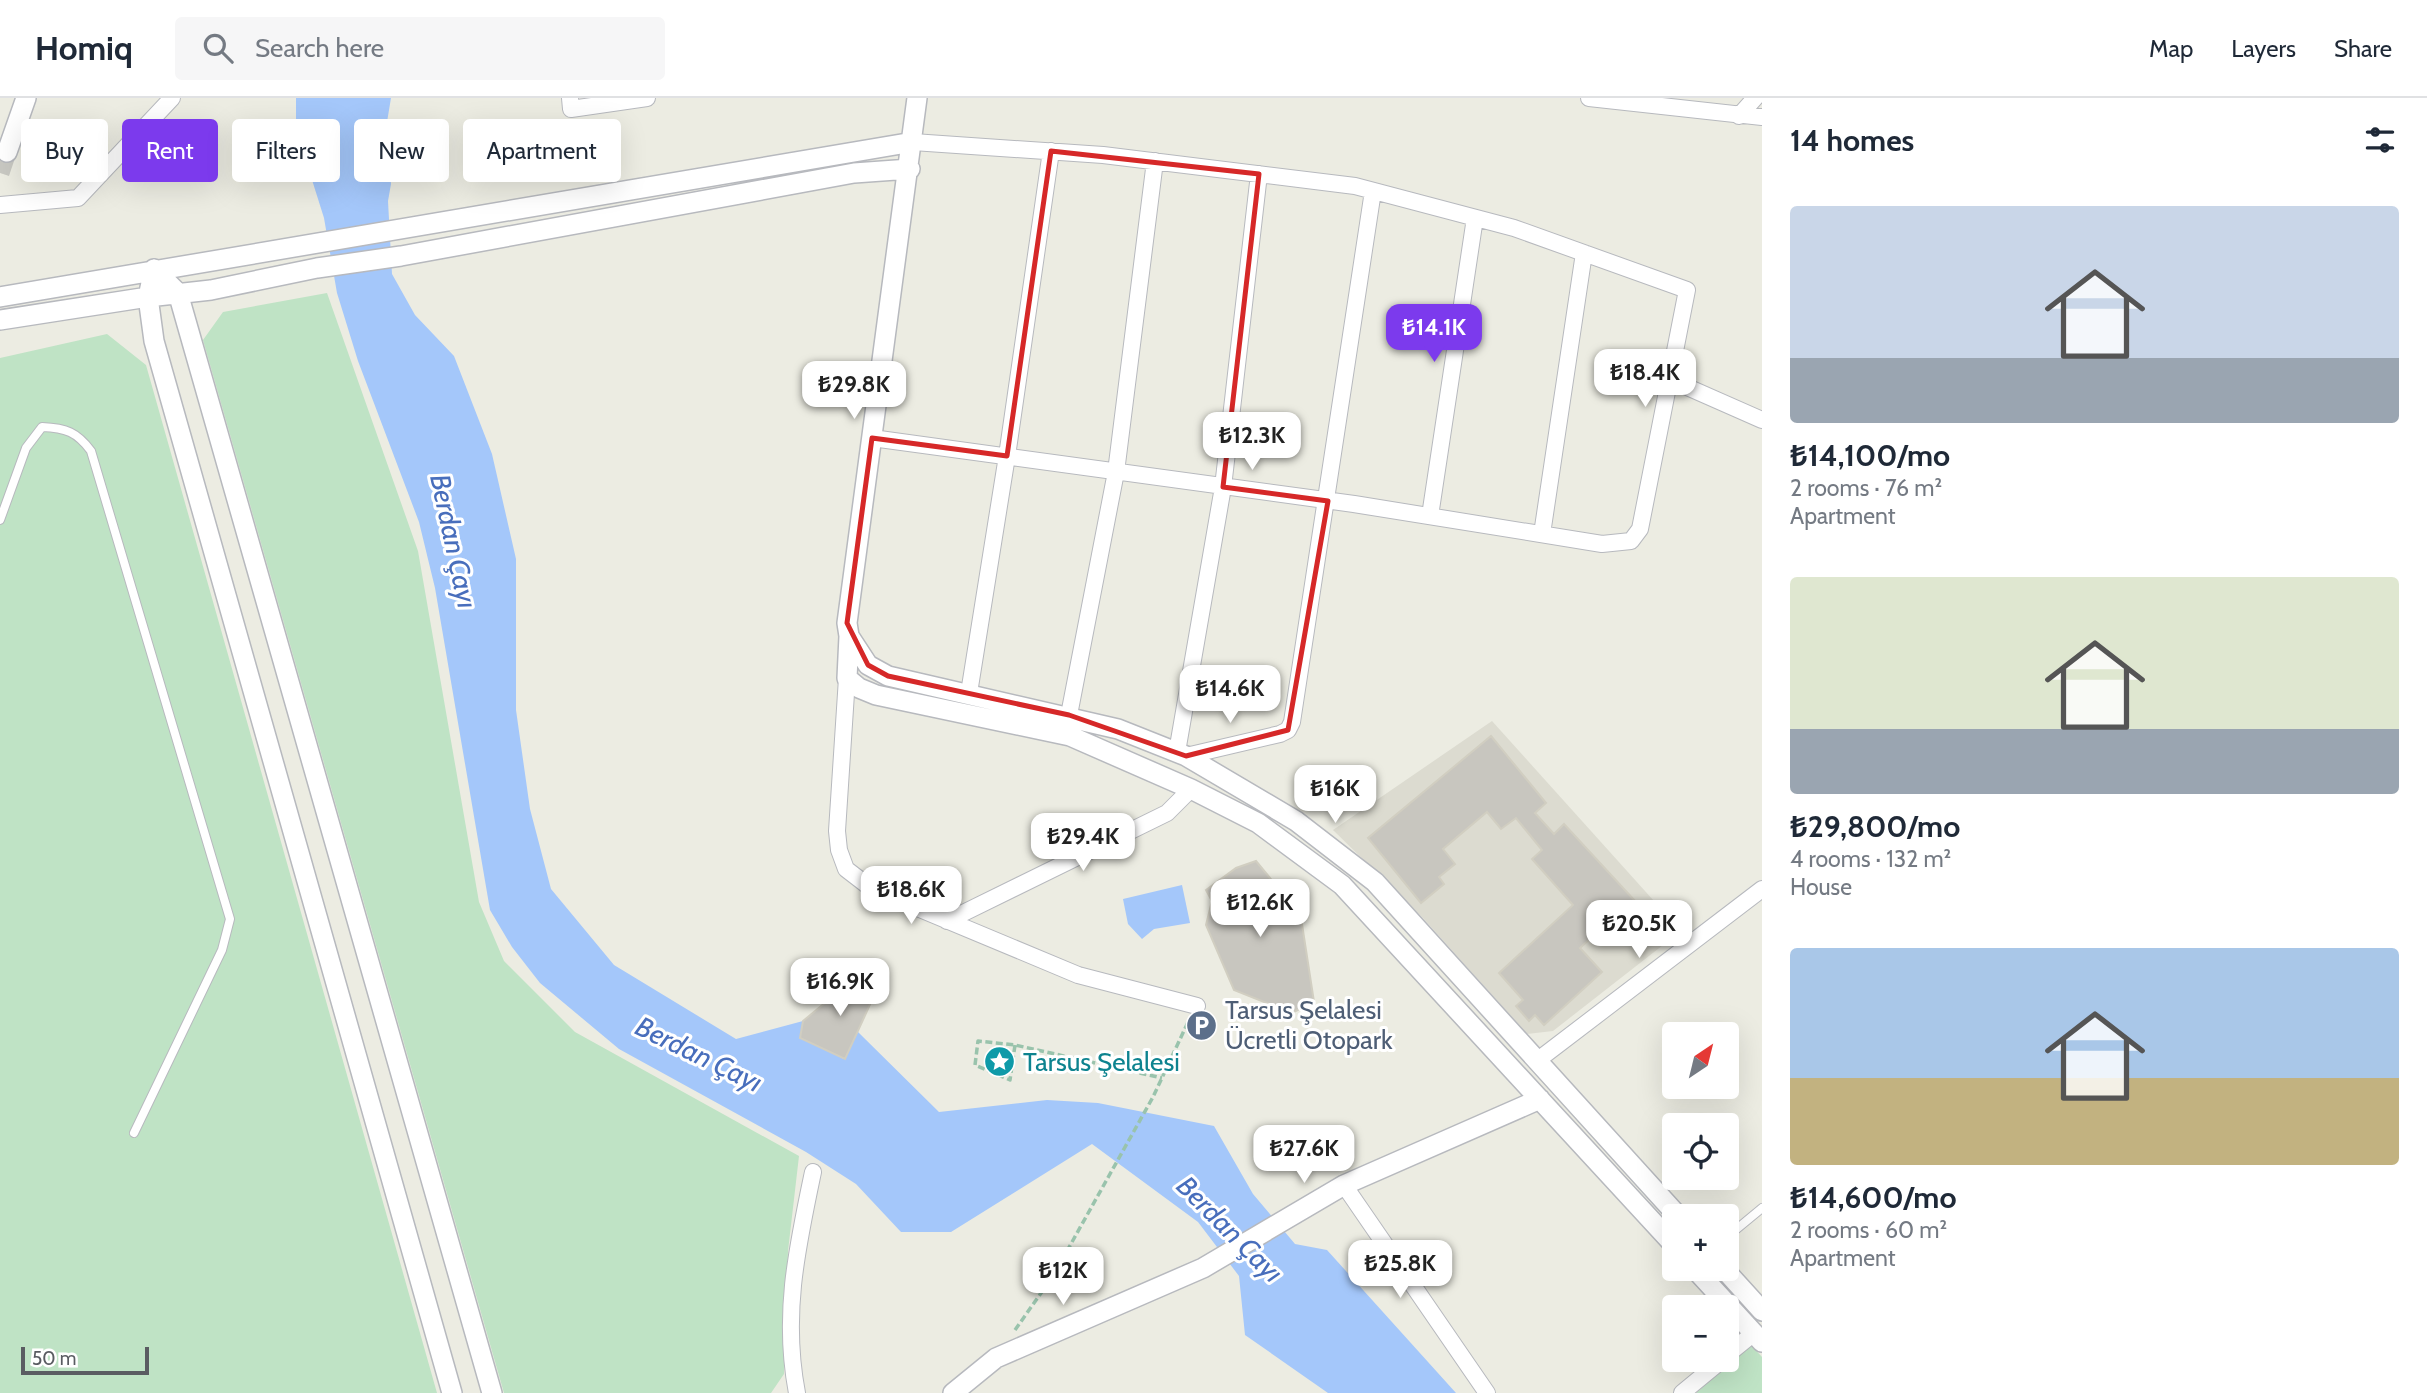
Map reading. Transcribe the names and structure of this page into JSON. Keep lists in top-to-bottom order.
{
  "water": ["Berdan Çayı"],
  "places": {
    "parking": ["Tarsus Şelalesi Ücretli Otopark"],
    "place": ["Tarsus Şelalesi"]
  },
  "scale_bar": "50 m",
  "north": "top right",
  "page": {
    "header": "Homiq",
    "search": "Search here",
    "nav": ["Map", "Layers", "Share"],
    "heading": "14 homes",
    "chip": [
      "Buy",
      "Rent",
      "Filters",
      "New",
      "Apartment"
    ],
    "list": [
      {
        "name": "₺14,100/mo",
        "note": "2 rooms · 76 m² · Apartment"
      },
      {
        "name": "₺29,800/mo",
        "note": "4 rooms · 132 m² · House"
      },
      {
        "name": "₺14,600/mo",
        "note": "2 rooms · 60 m² · Apartment"
      }
    ],
    "price": [
      "₺14.1K",
      "₺18.4K",
      "₺29.8K",
      "₺12.3K",
      "₺14.6K",
      "₺16K",
      "₺29.4K",
      "₺18.6K",
      "₺12.6K",
      "₺20.5K",
      "₺16.9K",
      "₺27.6K",
      "₺25.8K",
      "₺12K"
    ],
    "map_buttons": ["+", "−"],
    "scale": "50 m"
  }
}
